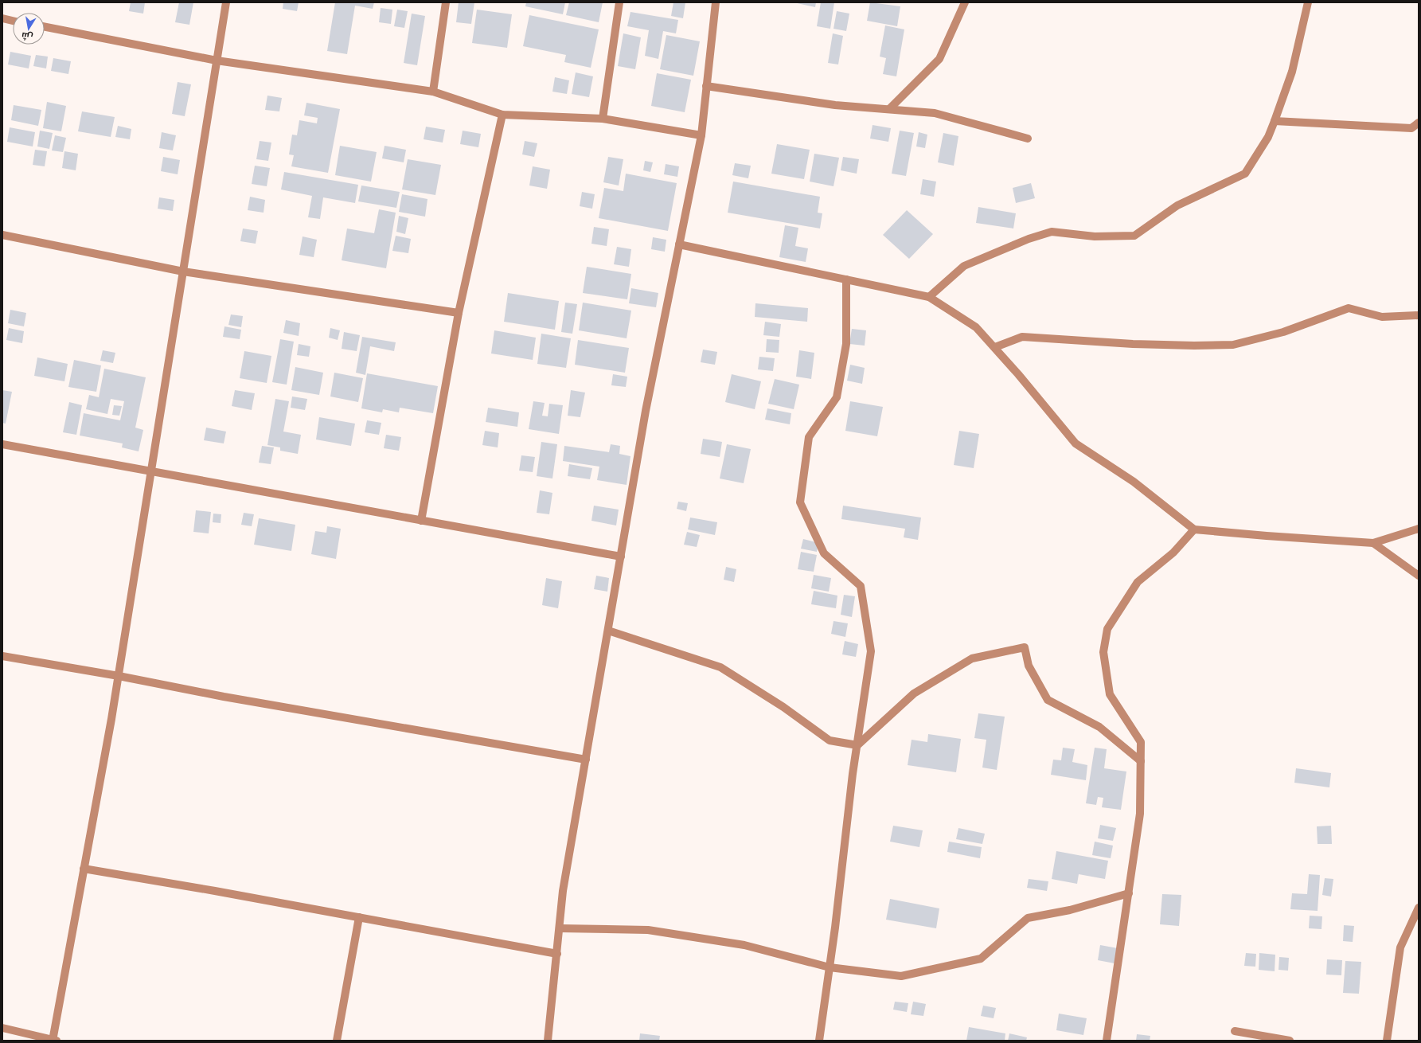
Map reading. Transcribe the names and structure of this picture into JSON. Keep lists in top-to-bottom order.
{
  "north": "bottom"
}
